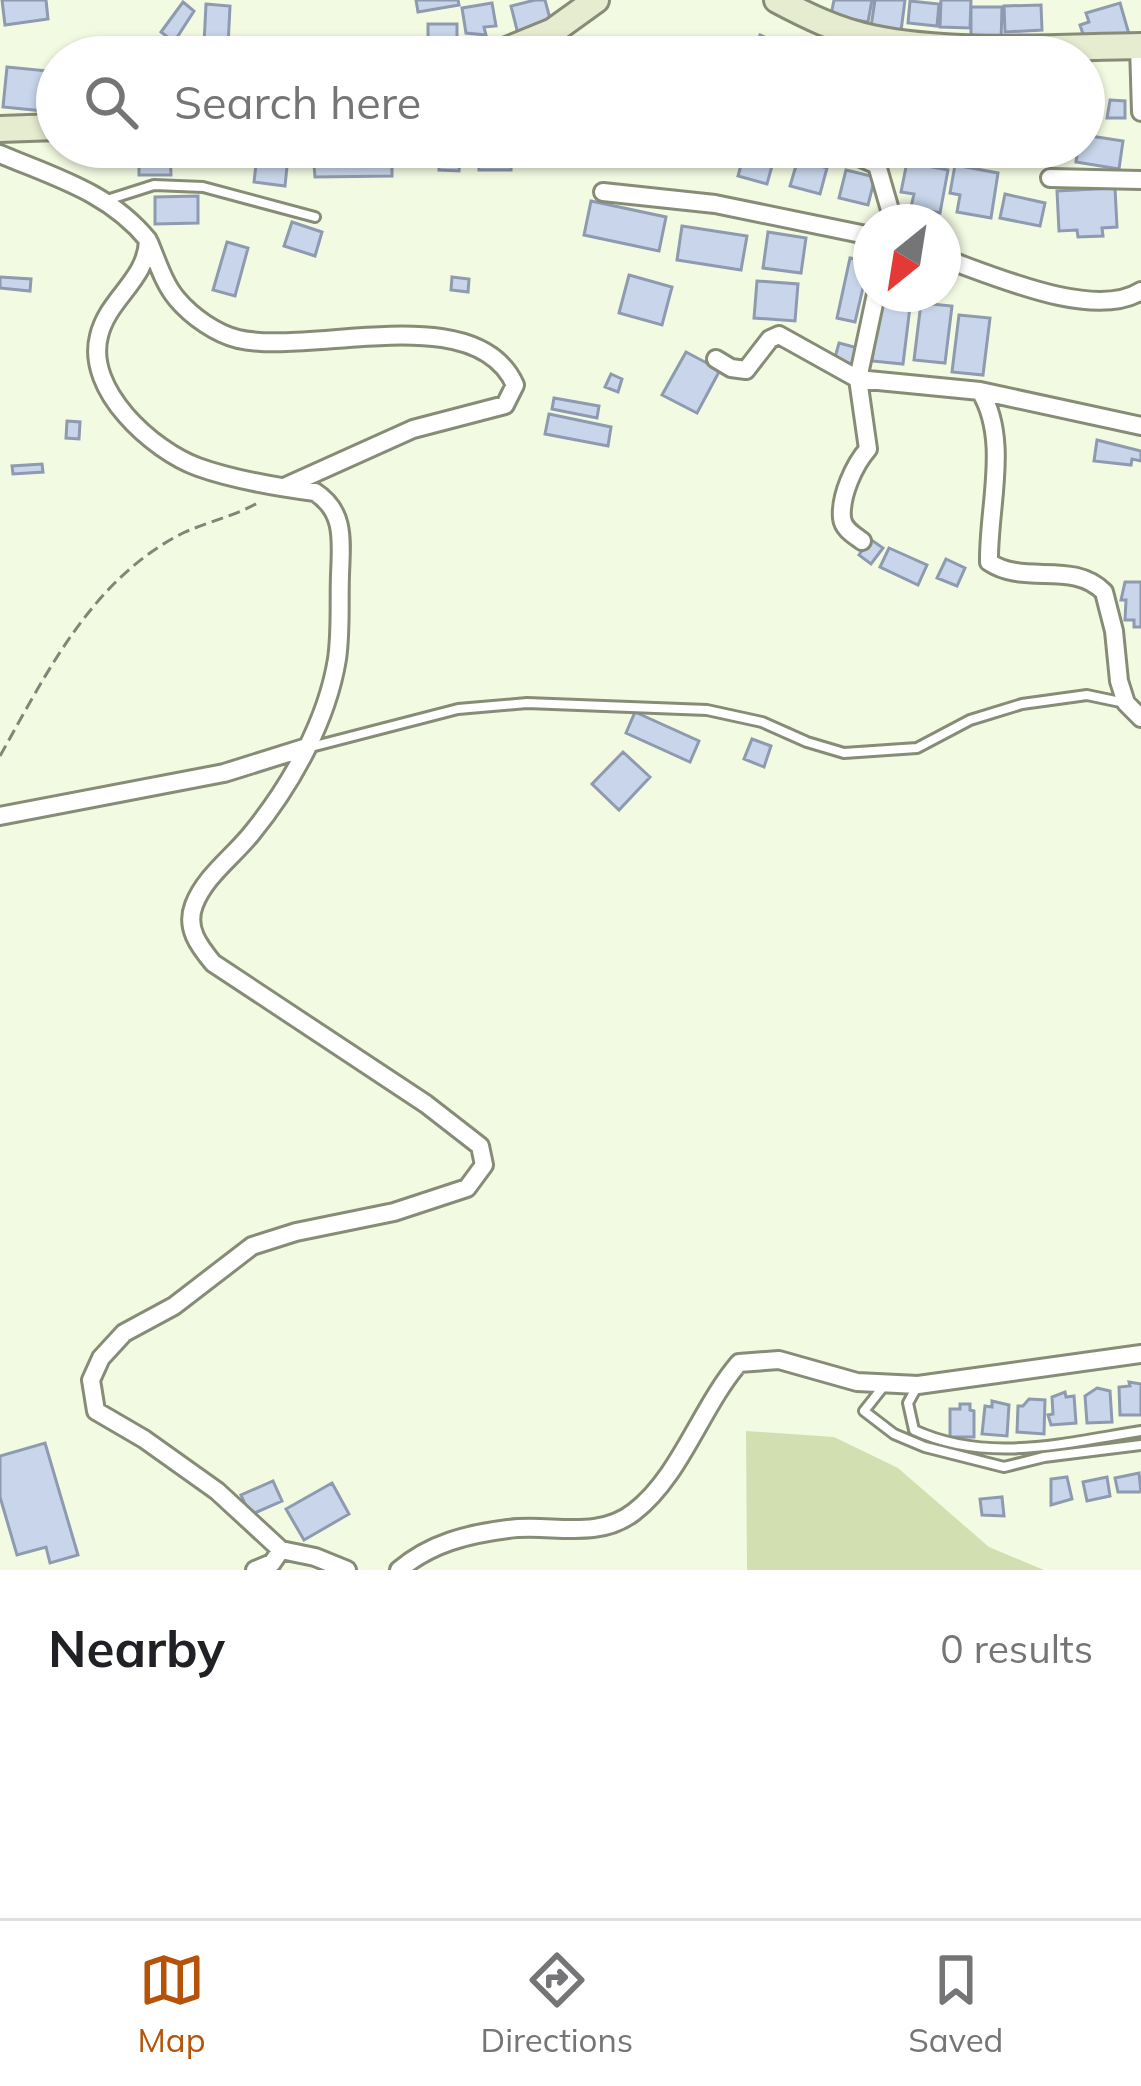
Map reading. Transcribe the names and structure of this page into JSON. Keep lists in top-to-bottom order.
{
  "north": "bottom left",
  "page": {
    "search": "Search here",
    "heading": ["Nearby", "0 results"],
    "nav": ["Map", "Directions", "Saved"]
  }
}
